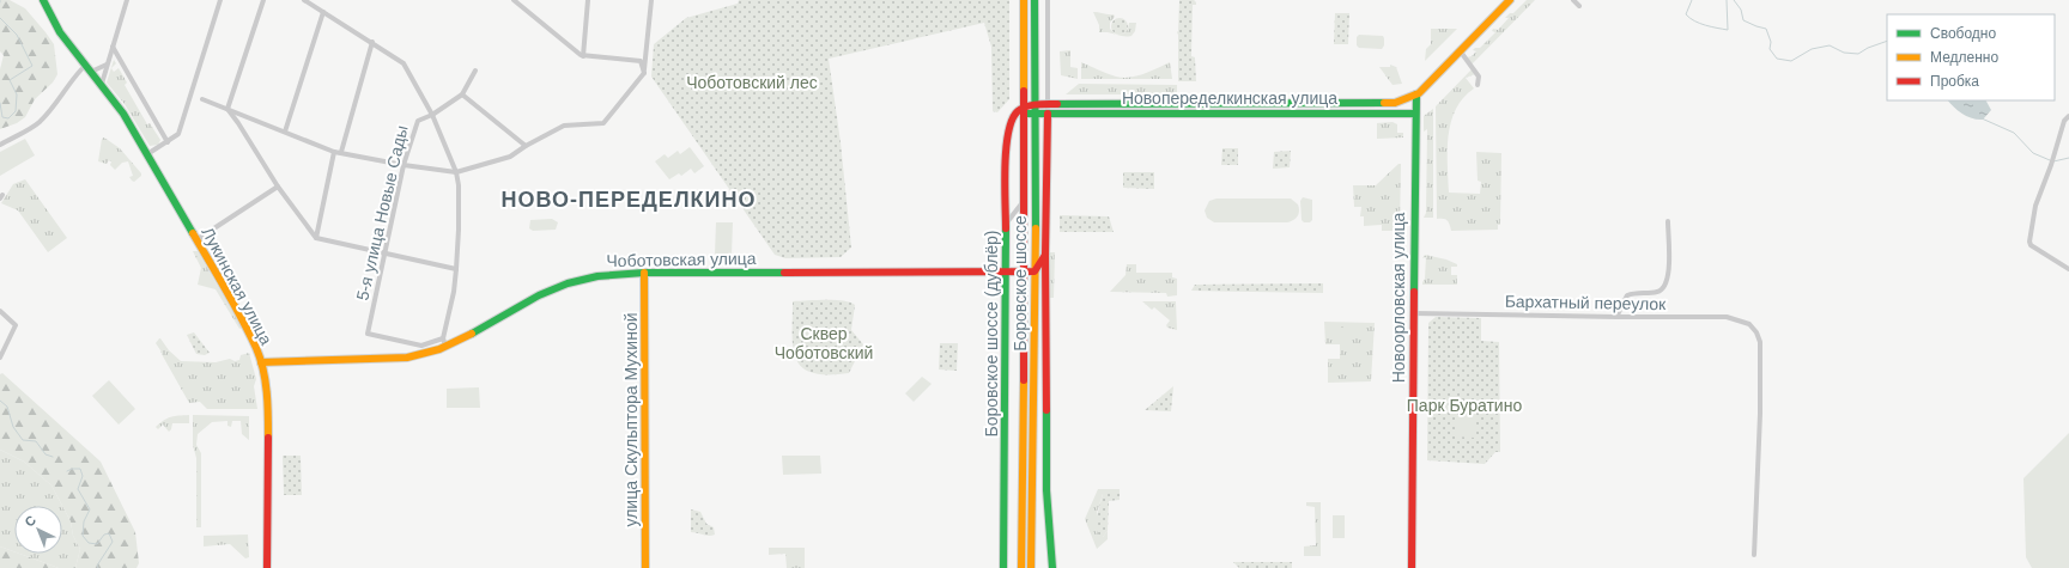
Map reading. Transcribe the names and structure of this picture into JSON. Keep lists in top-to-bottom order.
{
  "streets": {
    "main road": [
      "Новопеределкинская улица",
      "Чоботовская улица",
      "Боровское шоссе",
      "Лукинская улица",
      "Новоорловская улица",
      "Боровское шоссе (дублёр)",
      "улица Скульптора Мухиной"
    ],
    "street": ["5-я улица Новые Сады", "Бархатный переулок"]
  },
  "crossings": [
    ["Новопеределкинская улица", "Боровское шоссе"],
    ["Новопеределкинская улица", "Новоорловская улица"],
    ["Новопеределкинская улица", "Боровское шоссе (дублёр)"],
    ["5-я улица Новые Сады", "Чоботовская улица"],
    ["Чоботовская улица", "Боровское шоссе"],
    ["Чоботовская улица", "Лукинская улица"],
    ["Чоботовская улица", "Боровское шоссе (дублёр)"],
    ["Чоботовская улица", "улица Скульптора Мухиной"],
    ["Боровское шоссе", "Боровское шоссе (дублёр)"],
    ["Новоорловская улица", "Бархатный переулок"]
  ],
  "districts": ["НОВО-ПЕРЕДЕЛКИНО"],
  "parks": ["Чоботовский лес", "Сквер Чоботовский", "Парк Буратино"],
  "legend": ["Свободно", "Медленно", "Пробка"],
  "north": "top left"
}
